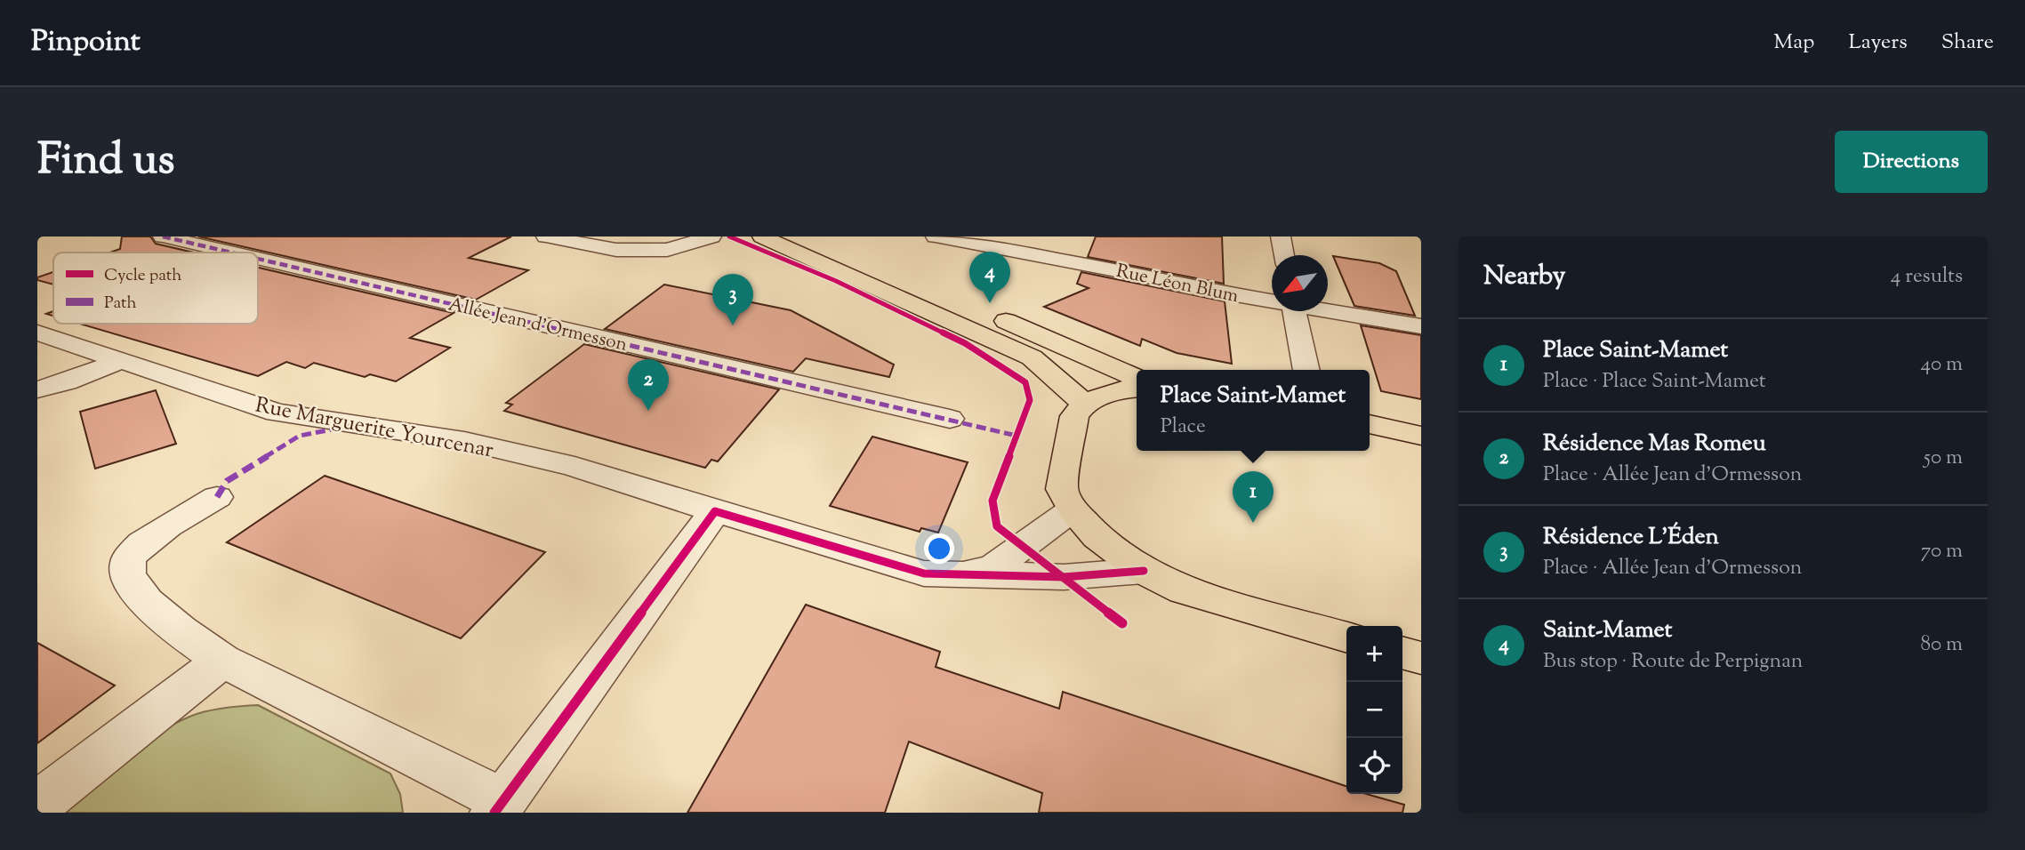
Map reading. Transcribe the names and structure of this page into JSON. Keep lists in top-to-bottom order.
{
  "streets": {
    "street": ["Rue Léon Blum", "Allée Jean d'Ormesson", "Rue Marguerite Yourcenar"]
  },
  "legend": ["Cycle path", "Path"],
  "north": "bottom left",
  "page": {
    "header": "Pinpoint",
    "nav": ["Map", "Layers", "Share"],
    "title": "Find us",
    "buttons": "Directions",
    "heading": ["Nearby", "4 results"],
    "pins": [
      "4",
      "3",
      "2",
      "1"
    ],
    "list": [
      {
        "mark": "1",
        "name": "Place Saint-Mamet",
        "note": "Place · Place Saint-Mamet",
        "value": "40 m"
      },
      {
        "mark": "2",
        "name": "Résidence Mas Romeu",
        "note": "Place · Allée Jean d'Ormesson",
        "value": "50 m"
      },
      {
        "mark": "3",
        "name": "Résidence L'Éden",
        "note": "Place · Allée Jean d'Ormesson",
        "value": "70 m"
      },
      {
        "mark": "4",
        "name": "Saint-Mamet",
        "note": "Bus stop · Route de Perpignan",
        "value": "80 m"
      }
    ],
    "popup": ["Place Saint-Mamet", "Place"],
    "map_buttons": ["+", "−"]
  }
}
